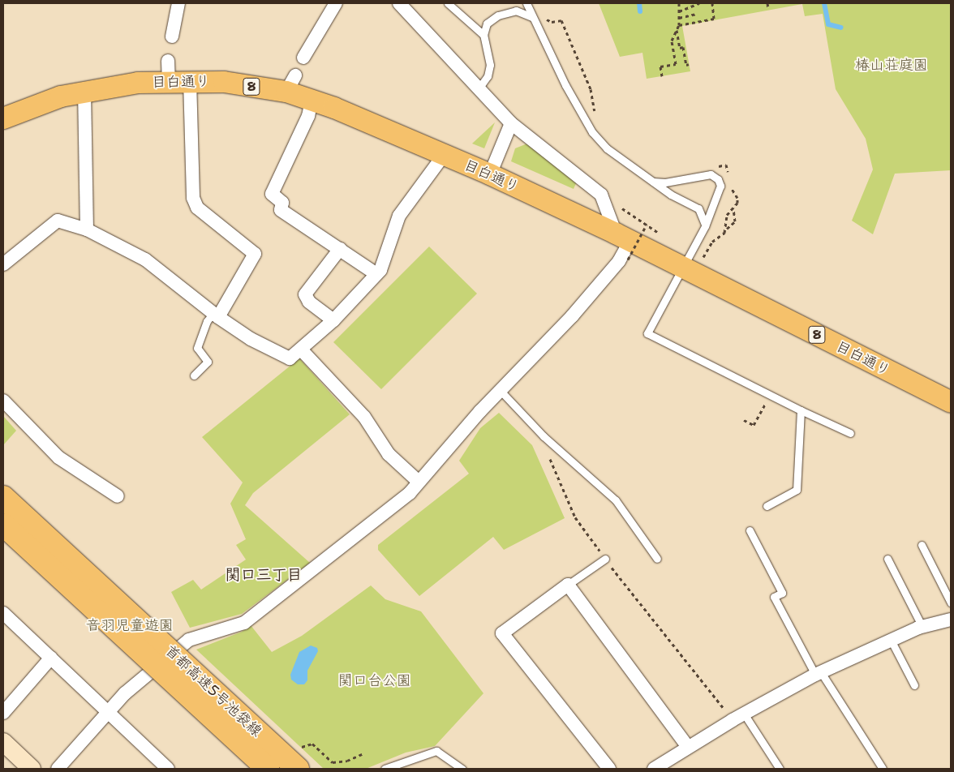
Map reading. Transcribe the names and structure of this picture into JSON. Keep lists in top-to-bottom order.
{
  "streets": {
    "highway": ["首都高速5号池袋線"],
    "main road": ["目白通り", "8"]
  },
  "districts": ["関口三丁目"],
  "parks": ["椿山荘庭園", "音羽児童遊園", "関口台公園"]
}
